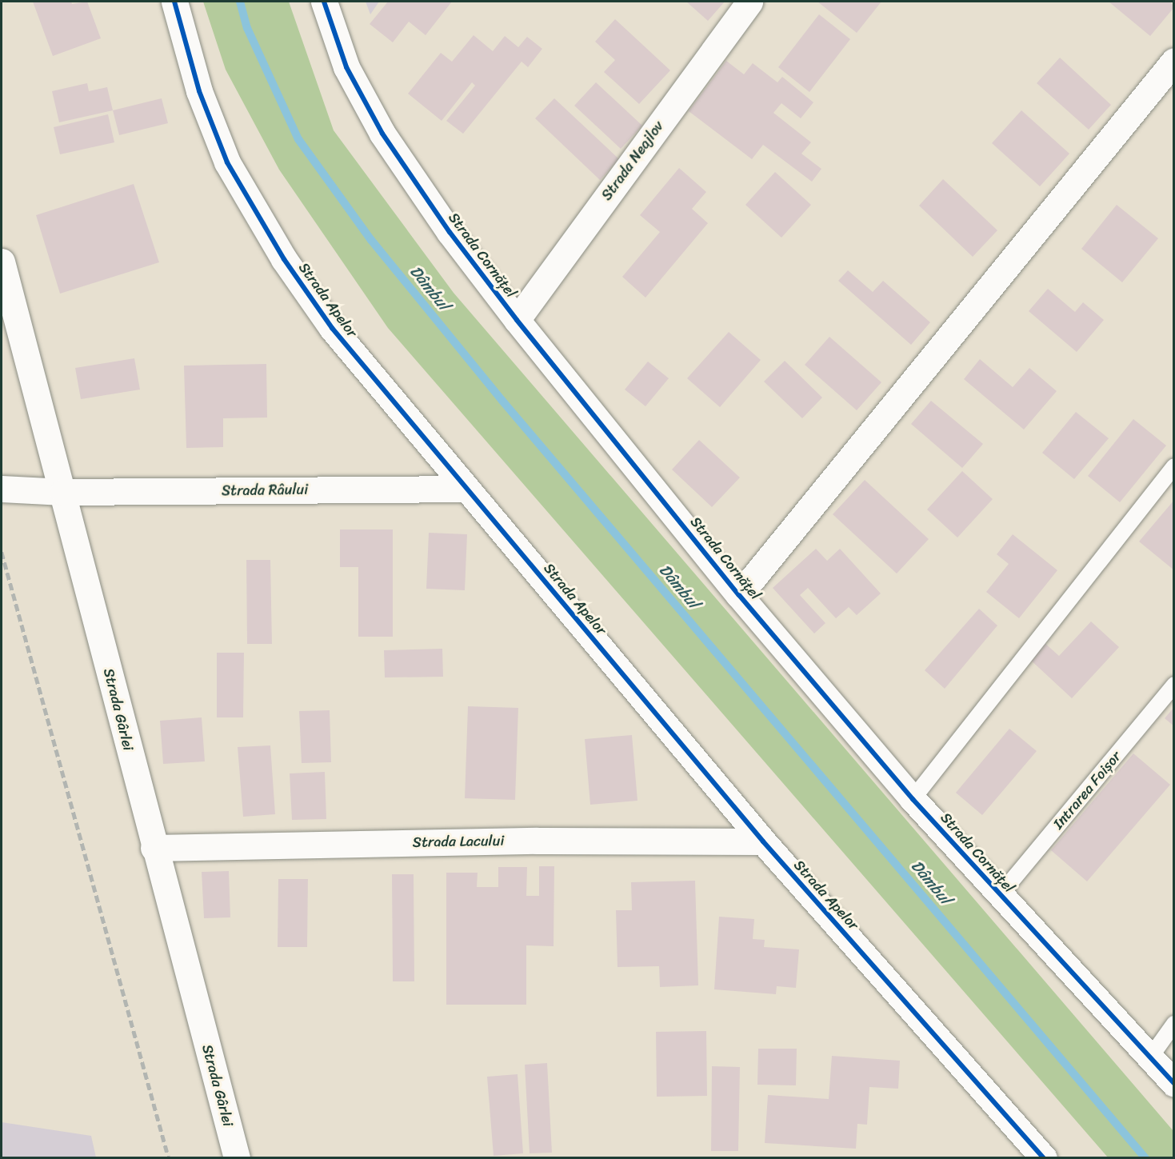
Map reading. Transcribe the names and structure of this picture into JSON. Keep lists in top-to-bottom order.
{
  "streets": {
    "street": [
      "Strada Neajlov",
      "Strada Cornățel",
      "Strada Apelor",
      "Strada Râului",
      "Strada Gârlei",
      "Strada Lacului"
    ],
    "lane": ["Intrarea Foișor"]
  },
  "crossings": [
    ["Strada Neajlov", "Strada Cornățel"],
    ["Strada Cornățel", "Intrarea Foișor"],
    ["Strada Apelor", "Strada Râului"],
    ["Strada Apelor", "Strada Lacului"],
    ["Strada Râului", "Strada Gârlei"],
    ["Strada Gârlei", "Strada Lacului"]
  ],
  "water": ["Dâmbul"]
}
